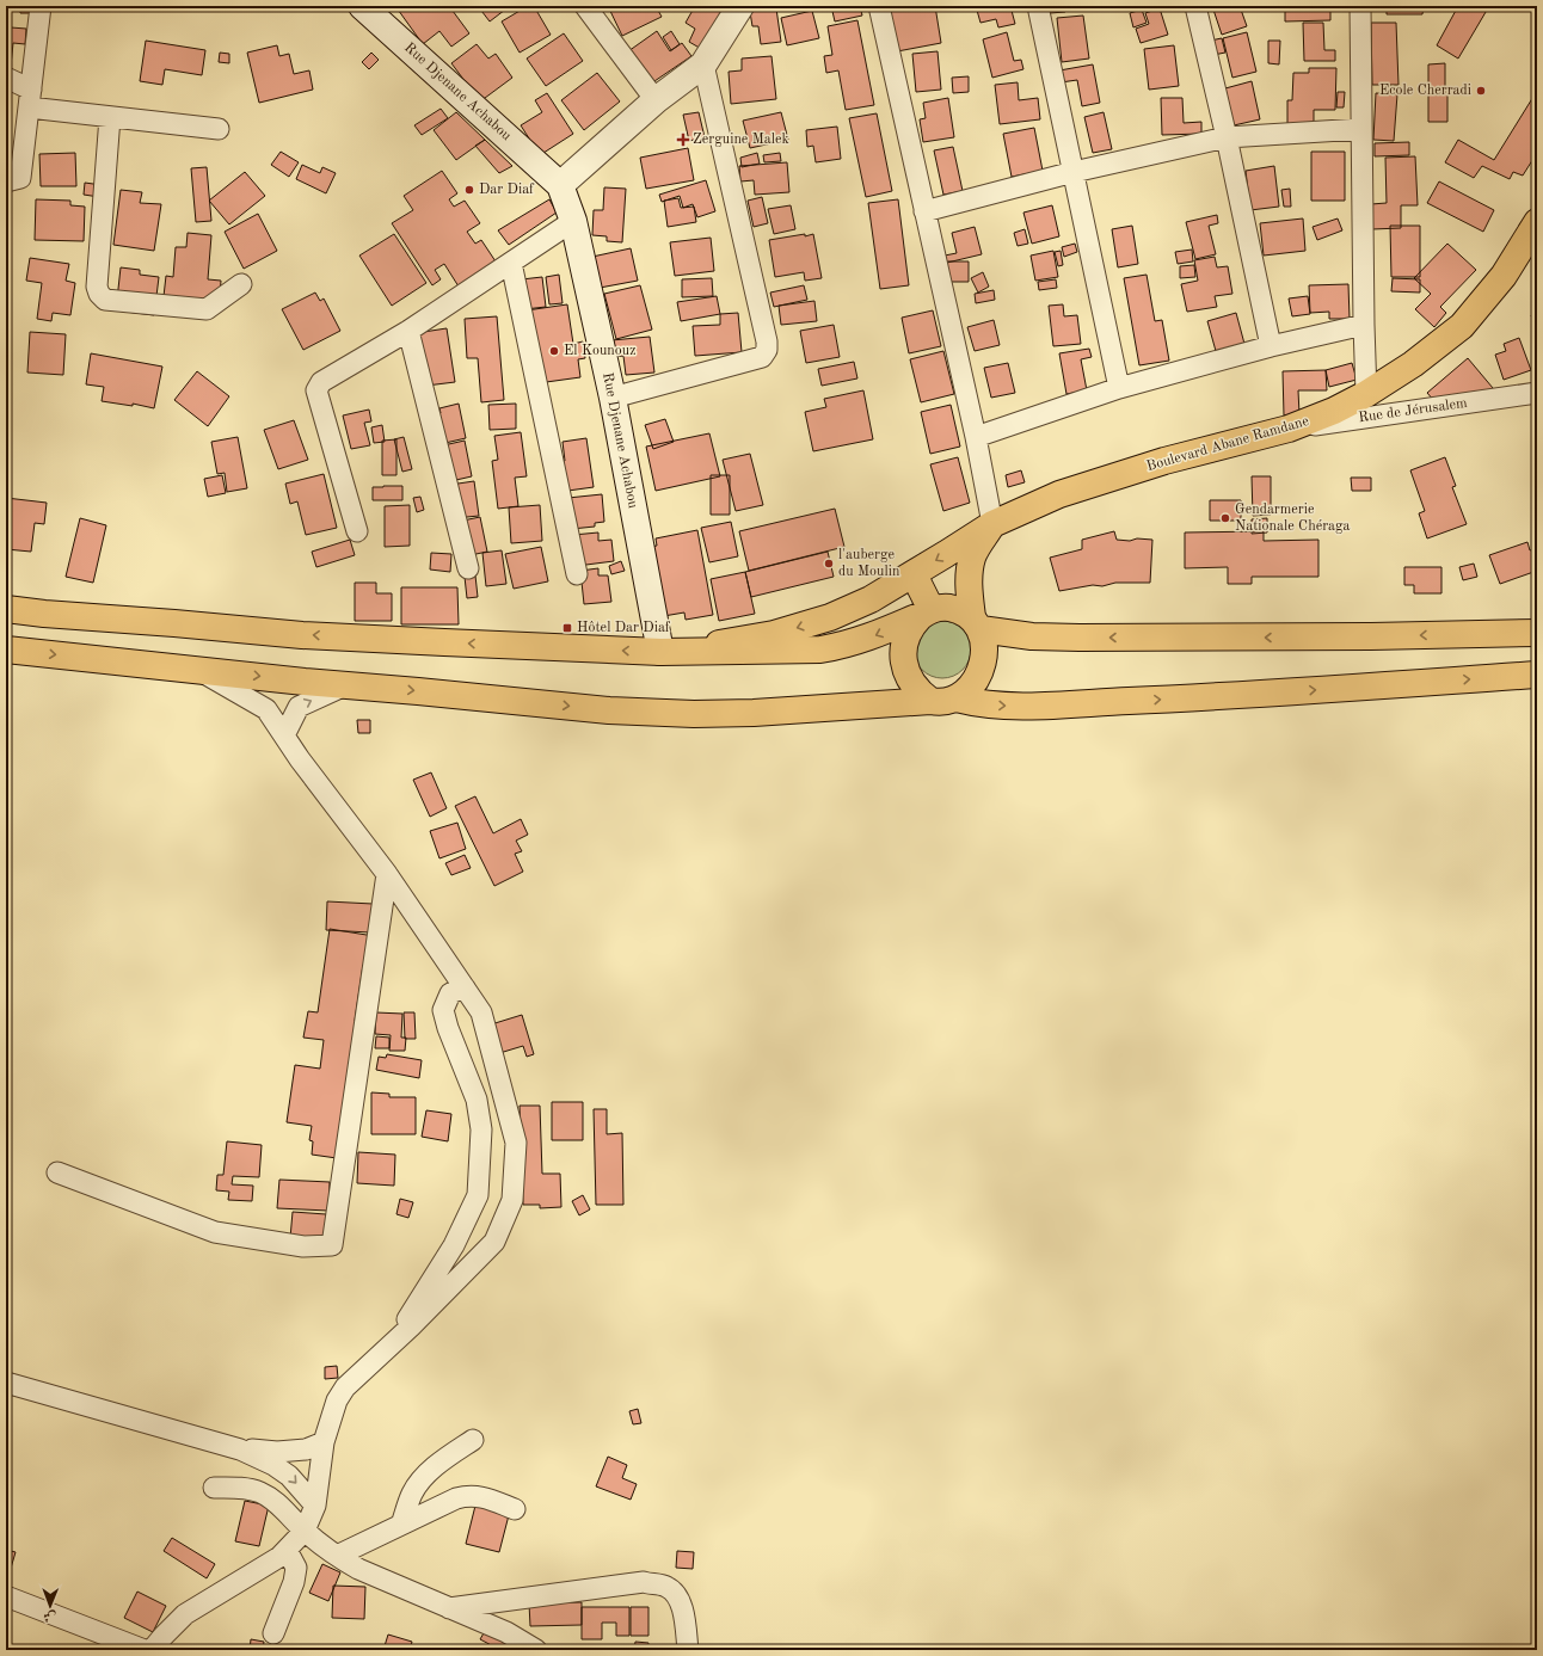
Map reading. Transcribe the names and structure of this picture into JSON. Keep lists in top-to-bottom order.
{
  "streets": {
    "main road": ["Rue Djenane Achabou", "Boulevard Abane Ramdane"],
    "street": ["Rue de Jérusalem"]
  },
  "crossings": [
    ["Rue Djenane Achabou", "Boulevard Abane Ramdane"],
    ["Rue de Jérusalem", "Boulevard Abane Ramdane"]
  ],
  "places": {
    "other": [
      "Ecole Cherradi",
      "Dar Diaf",
      "El Kounouz",
      "Gendarmerie Nationale Chéraga",
      "l'auberge du Moulin"
    ],
    "health": ["Zerguine Malek"],
    "transit": ["Hôtel Dar Diaf"]
  },
  "north": "bottom"
}
